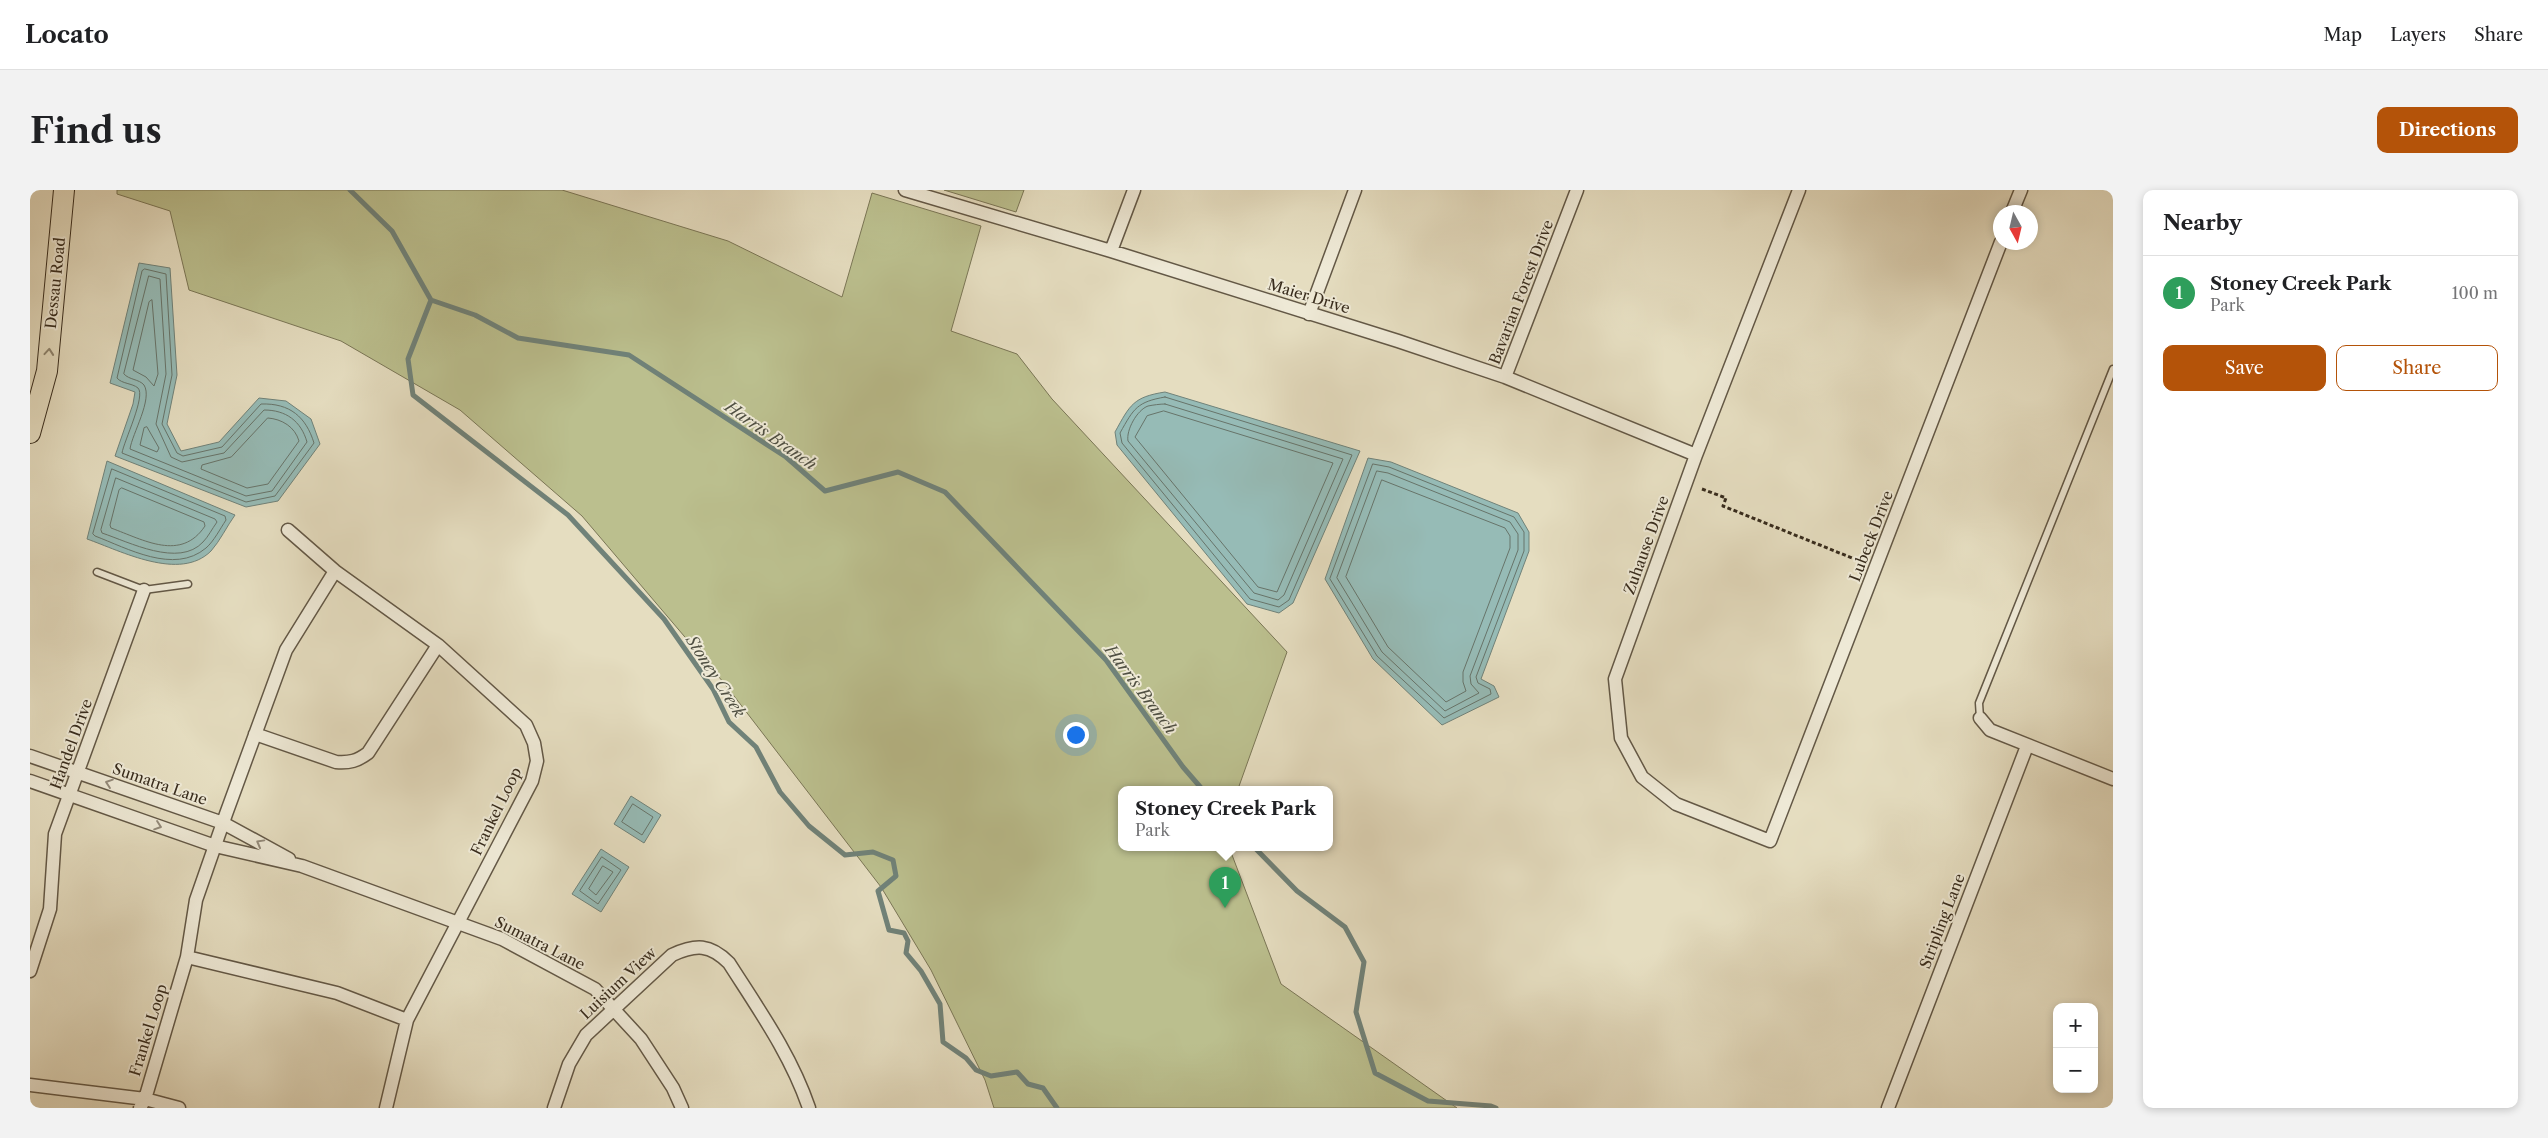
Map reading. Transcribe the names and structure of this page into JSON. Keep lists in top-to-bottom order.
{
  "streets": {
    "main road": ["Dessau Road"],
    "street": [
      "Bavarian Forest Drive",
      "Maier Drive",
      "Lubeck Drive",
      "Zuhause Drive",
      "Handel Drive",
      "Sumatra Lane",
      "Frankel Loop",
      "Stripling Lane",
      "Luisium View"
    ]
  },
  "crossings": [
    ["Bavarian Forest Drive", "Maier Drive"],
    ["Maier Drive", "Zuhause Drive"],
    ["Lubeck Drive", "Zuhause Drive"],
    ["Handel Drive", "Sumatra Lane"],
    ["Sumatra Lane", "Frankel Loop"],
    ["Sumatra Lane", "Luisium View"]
  ],
  "one_way": ["Dessau Road"],
  "water": ["Harris Branch", "Stoney Creek"],
  "north": "bottom",
  "page": {
    "header": "Locato",
    "nav": ["Map", "Layers", "Share"],
    "buttons": [
      "Directions",
      ["Save", "Share"]
    ],
    "title": "Find us",
    "heading": "Nearby",
    "list": [
      {
        "mark": "1",
        "name": "Stoney Creek Park",
        "note": "Park",
        "value": "100 m"
      }
    ],
    "popup": ["Stoney Creek Park", "Park"],
    "pins": "1",
    "map_buttons": ["+", "−"]
  }
}
